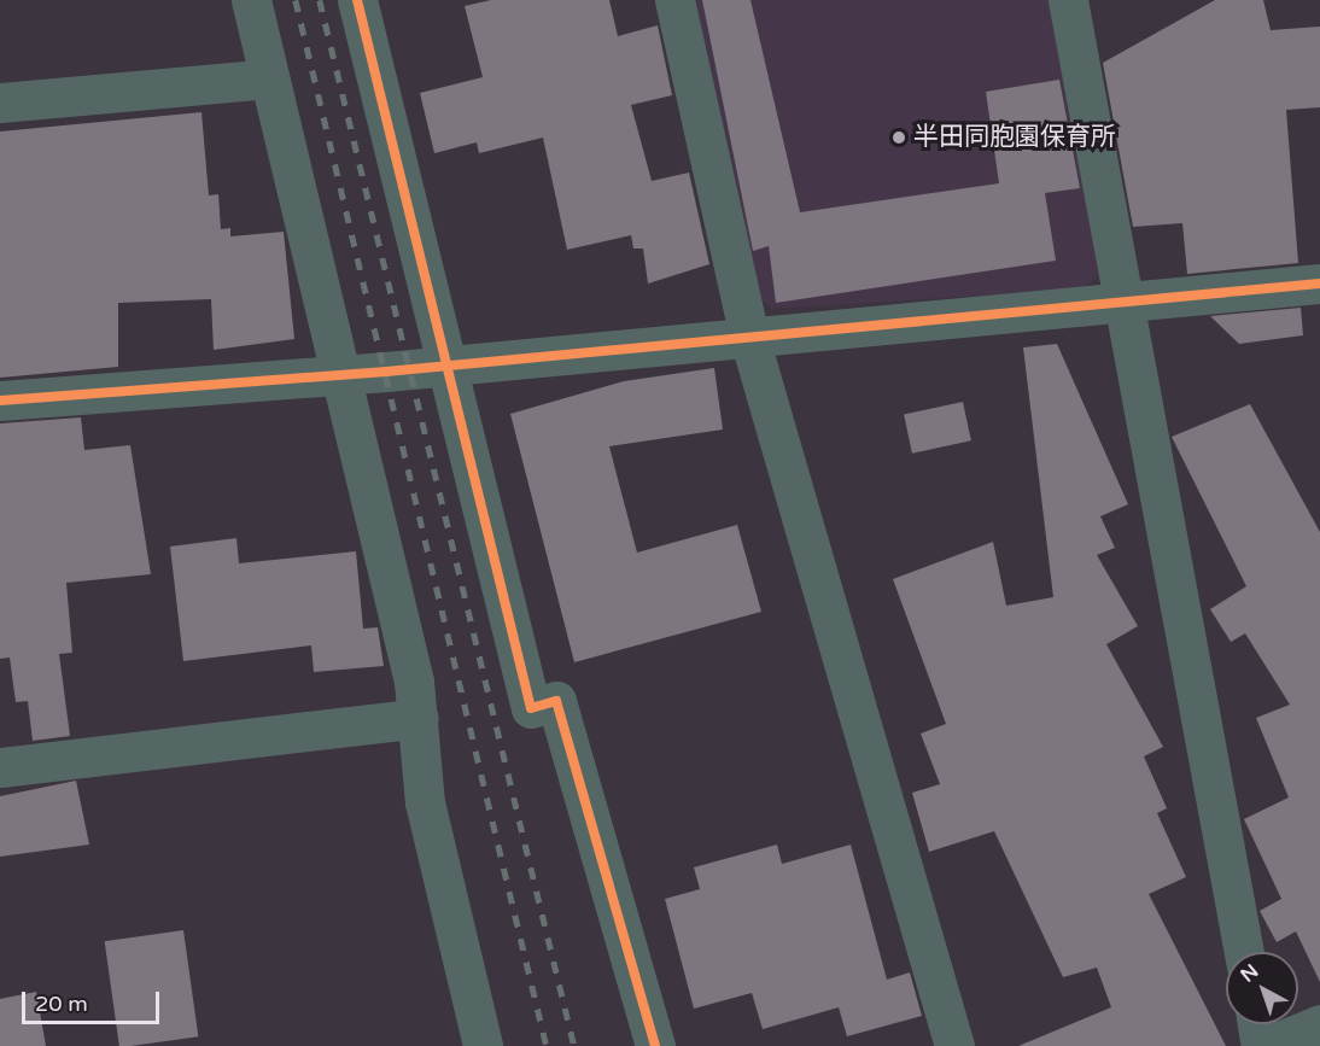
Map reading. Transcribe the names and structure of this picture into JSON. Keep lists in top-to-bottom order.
{
  "places": ["半田同胞園保育所"],
  "scale_bar": "20 m",
  "north": "top left"
}
